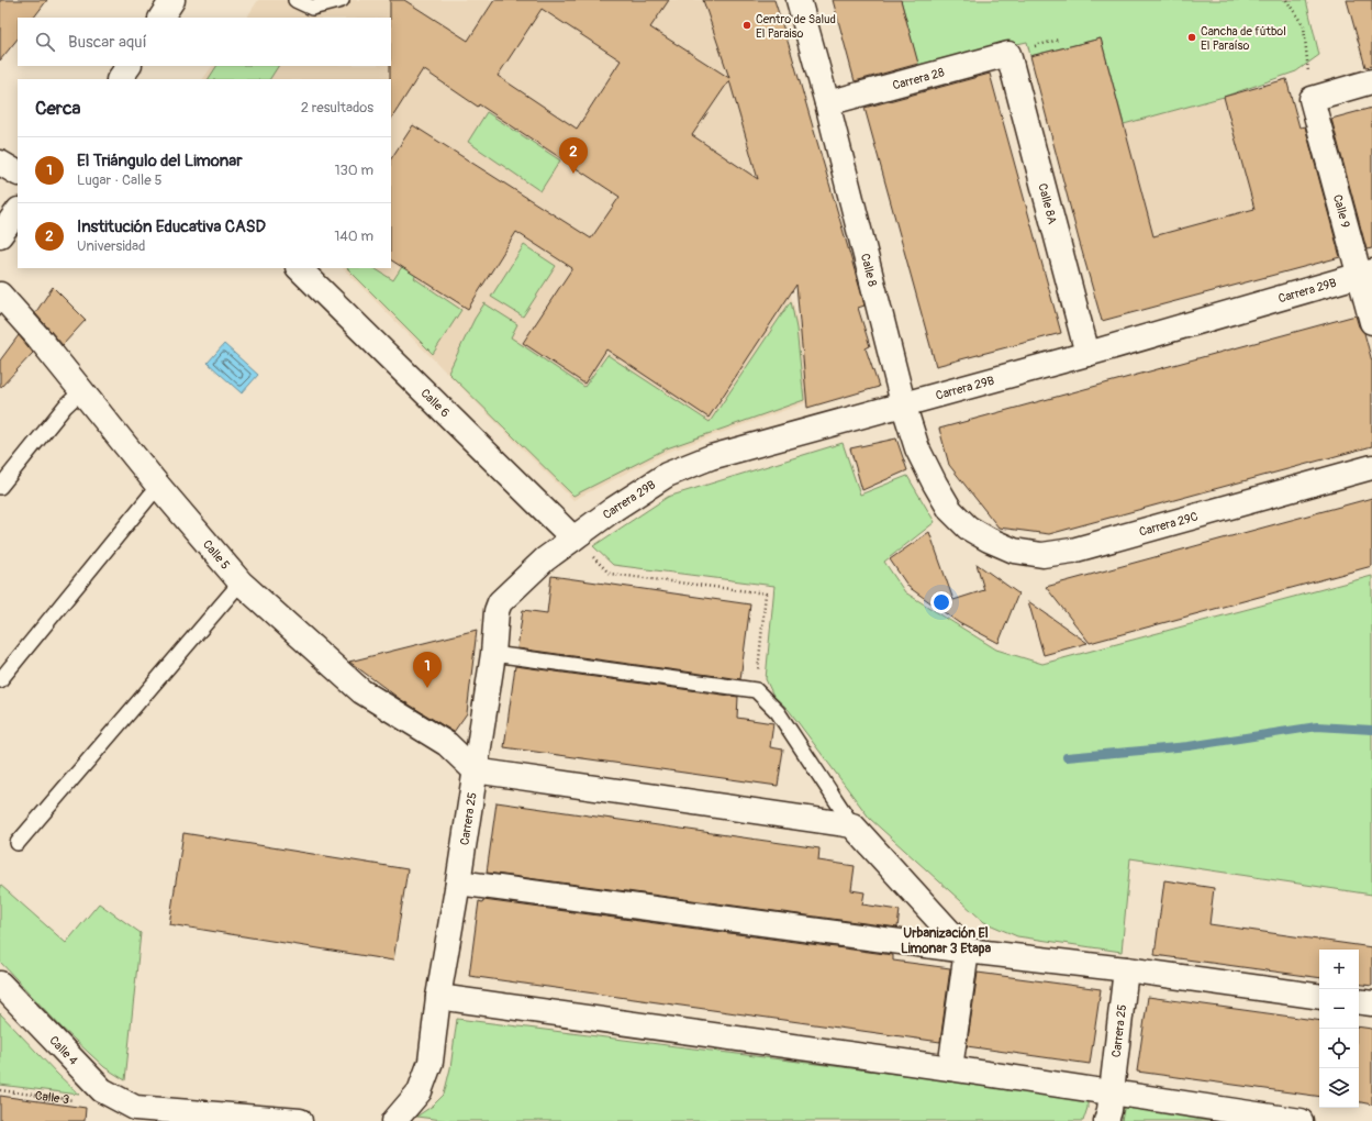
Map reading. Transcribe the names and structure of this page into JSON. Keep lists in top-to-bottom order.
{
  "streets": {
    "street": [
      "Carrera 28",
      "Calle 8A",
      "Calle 9",
      "Calle 8",
      "Carrera 29B",
      "Calle 6",
      "Carrera 29C",
      "Calle 5",
      "Carrera 25",
      "Calle 4"
    ],
    "path": ["Calle 3"]
  },
  "crossings": [
    ["Carrera 28", "Calle 8A"],
    ["Carrera 28", "Calle 8"],
    ["Calle 8A", "Carrera 29B"],
    ["Calle 9", "Carrera 29B"],
    ["Calle 8", "Carrera 29B"],
    ["Calle 8", "Carrera 29C"],
    ["Carrera 29B", "Calle 6"],
    ["Carrera 29B", "Carrera 25"],
    ["Calle 6", "Carrera 25"],
    ["Calle 5", "Carrera 25"],
    ["Calle 4", "Calle 3"]
  ],
  "districts": ["Urbanización El Limonar 3 Etapa"],
  "places": ["Centro de Salud El Paraiso", "Cancha de fútbol El Paraíso"],
  "page": {
    "search": "Buscar aquí",
    "heading": ["Cerca", "2 resultados"],
    "list": [
      {
        "mark": "1",
        "name": "El Triángulo del Limonar",
        "note": "Lugar · Calle 5",
        "value": "130 m"
      },
      {
        "mark": "2",
        "name": "Institución Educativa CASD",
        "note": "Universidad",
        "value": "140 m"
      }
    ],
    "pins": ["2", "1"],
    "map_buttons": ["+", "−"]
  }
}
